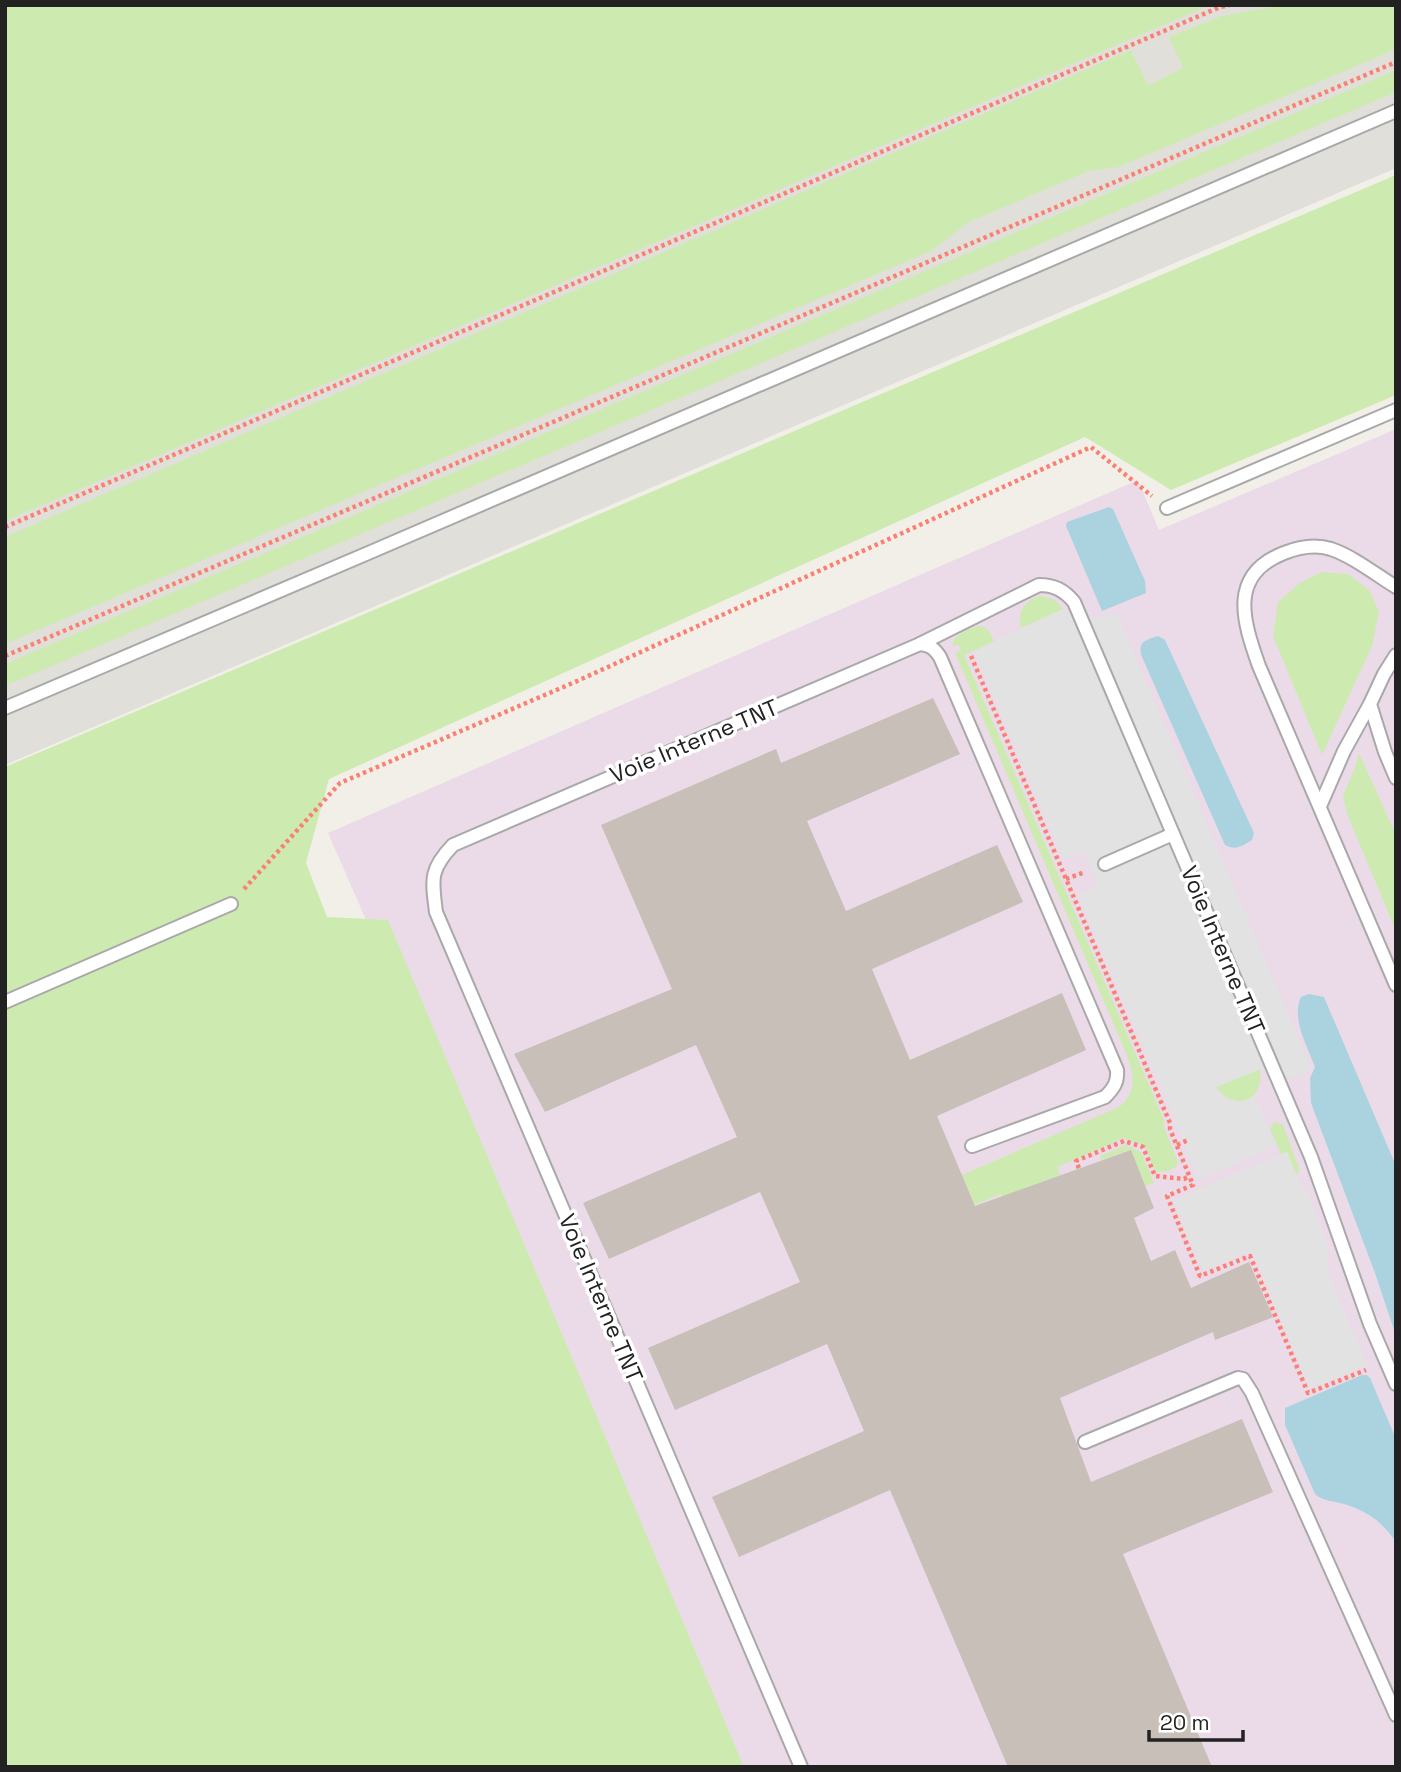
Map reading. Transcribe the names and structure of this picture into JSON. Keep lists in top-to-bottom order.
{
  "streets": {
    "lane": ["Voie Interne TNT"]
  },
  "scale_bar": "20 m"
}
